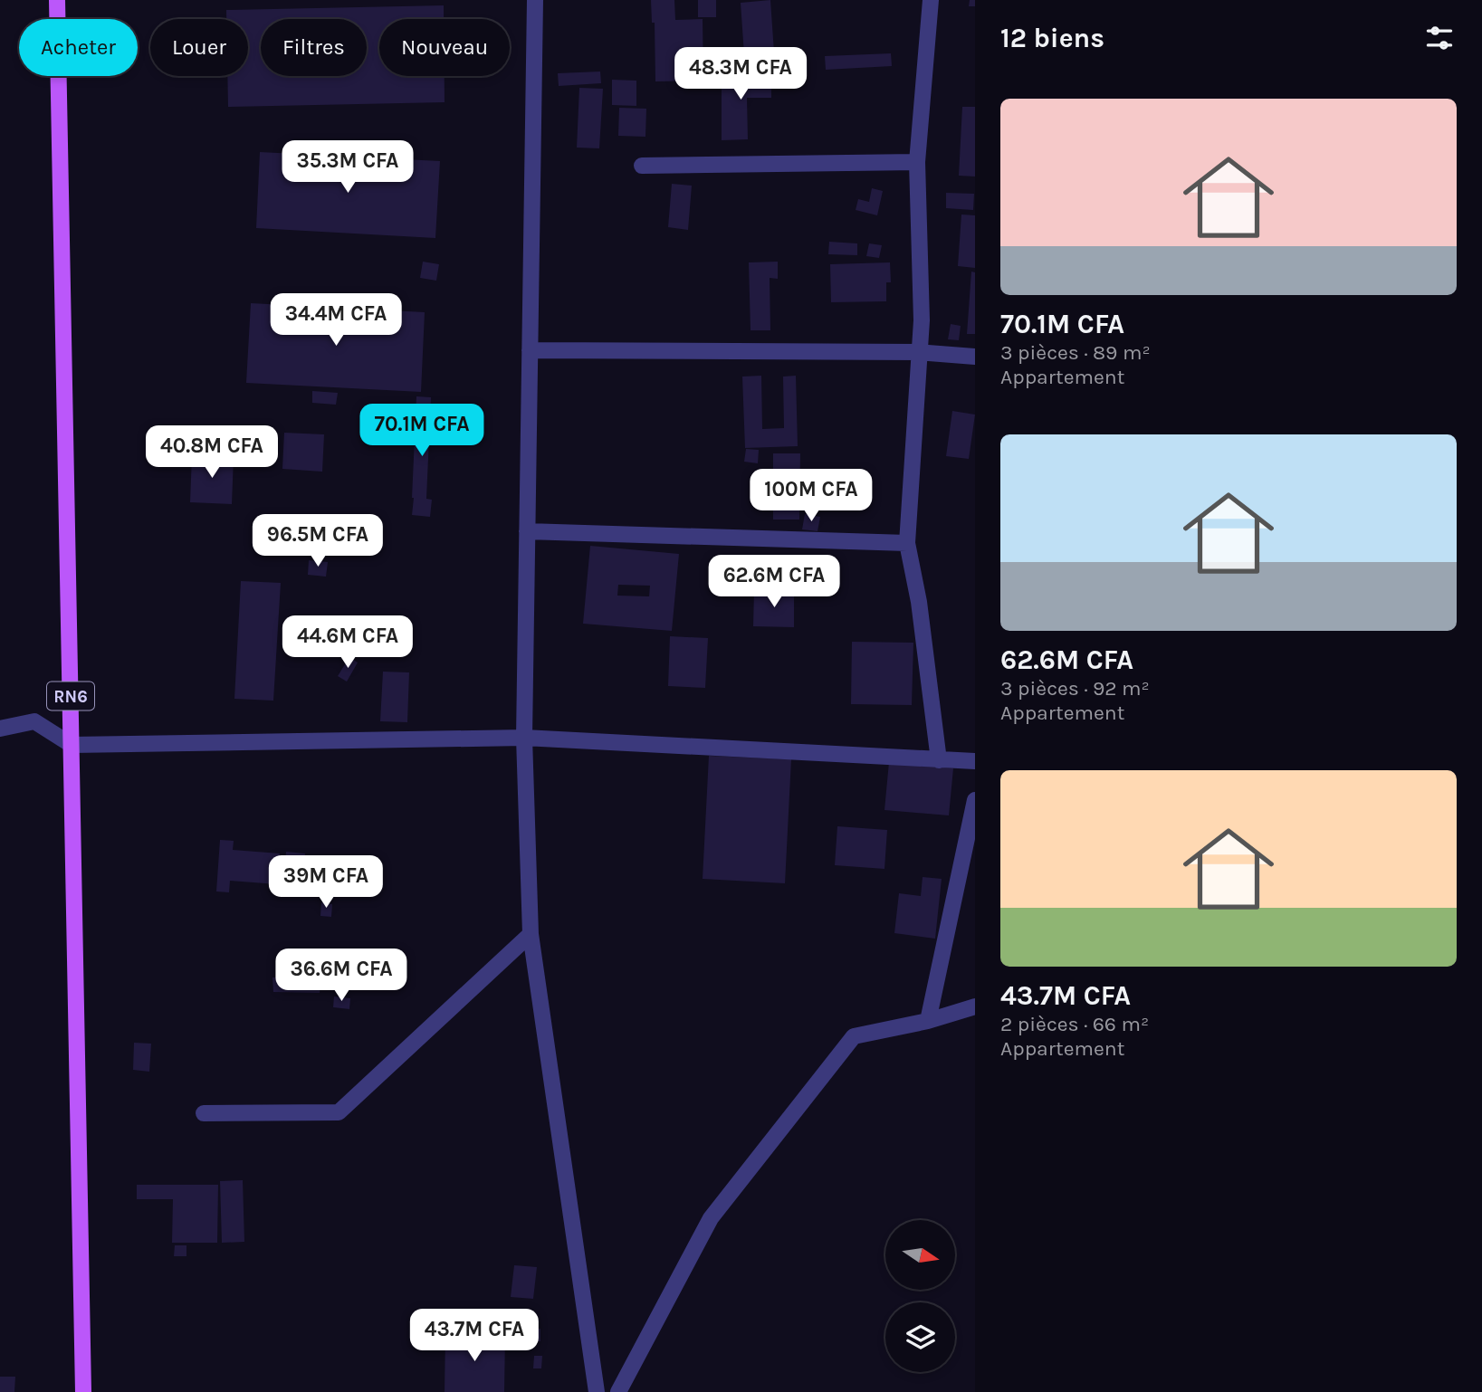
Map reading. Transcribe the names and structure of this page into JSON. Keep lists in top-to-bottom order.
{
  "streets": {
    "main road": ["RN6"]
  },
  "north": "right",
  "page": {
    "heading": "12 biens",
    "chip": [
      "Acheter",
      "Louer",
      "Filtres",
      "Nouveau"
    ],
    "price": [
      "48.3M CFA",
      "35.3M CFA",
      "34.4M CFA",
      "70.1M CFA",
      "40.8M CFA",
      "100M CFA",
      "96.5M CFA",
      "62.6M CFA",
      "44.6M CFA",
      "39M CFA",
      "36.6M CFA",
      "43.7M CFA"
    ],
    "list": [
      {
        "name": "70.1M CFA",
        "note": "3 pièces · 89 m² · Appartement"
      },
      {
        "name": "62.6M CFA",
        "note": "3 pièces · 92 m² · Appartement"
      },
      {
        "name": "43.7M CFA",
        "note": "2 pièces · 66 m² · Appartement"
      }
    ]
  }
}
